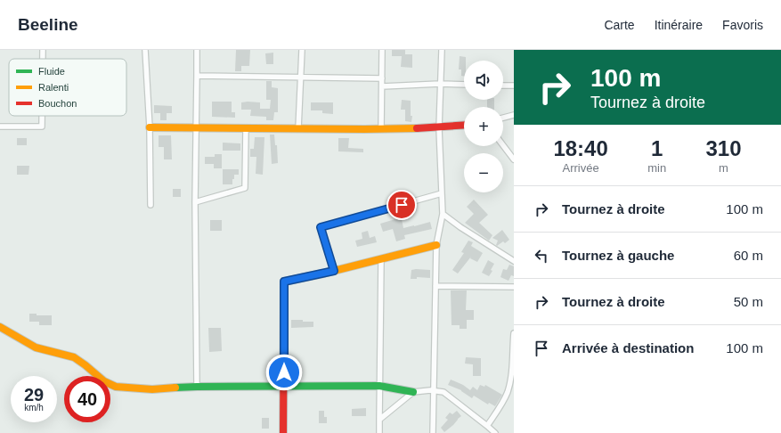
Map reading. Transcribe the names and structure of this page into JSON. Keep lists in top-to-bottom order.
{
  "legend": ["Fluide", "Ralenti", "Bouchon"],
  "page": {
    "header": "Beeline",
    "nav": ["Carte", "Itinéraire", "Favoris"],
    "turn": ["100 m", "Tournez à droite"],
    "map_buttons": ["+", "−"],
    "eta": [
      "18:40",
      "Arrivée",
      "1",
      "min",
      "310",
      "m"
    ],
    "list": [
      {
        "name": "Tournez à droite",
        "value": "100 m"
      },
      {
        "name": "Tournez à gauche",
        "value": "60 m"
      },
      {
        "name": "Tournez à droite",
        "value": "50 m"
      },
      {
        "name": "Arrivée à destination",
        "value": "100 m"
      }
    ],
    "speed": "29 km/h",
    "limit": "40"
  }
}
